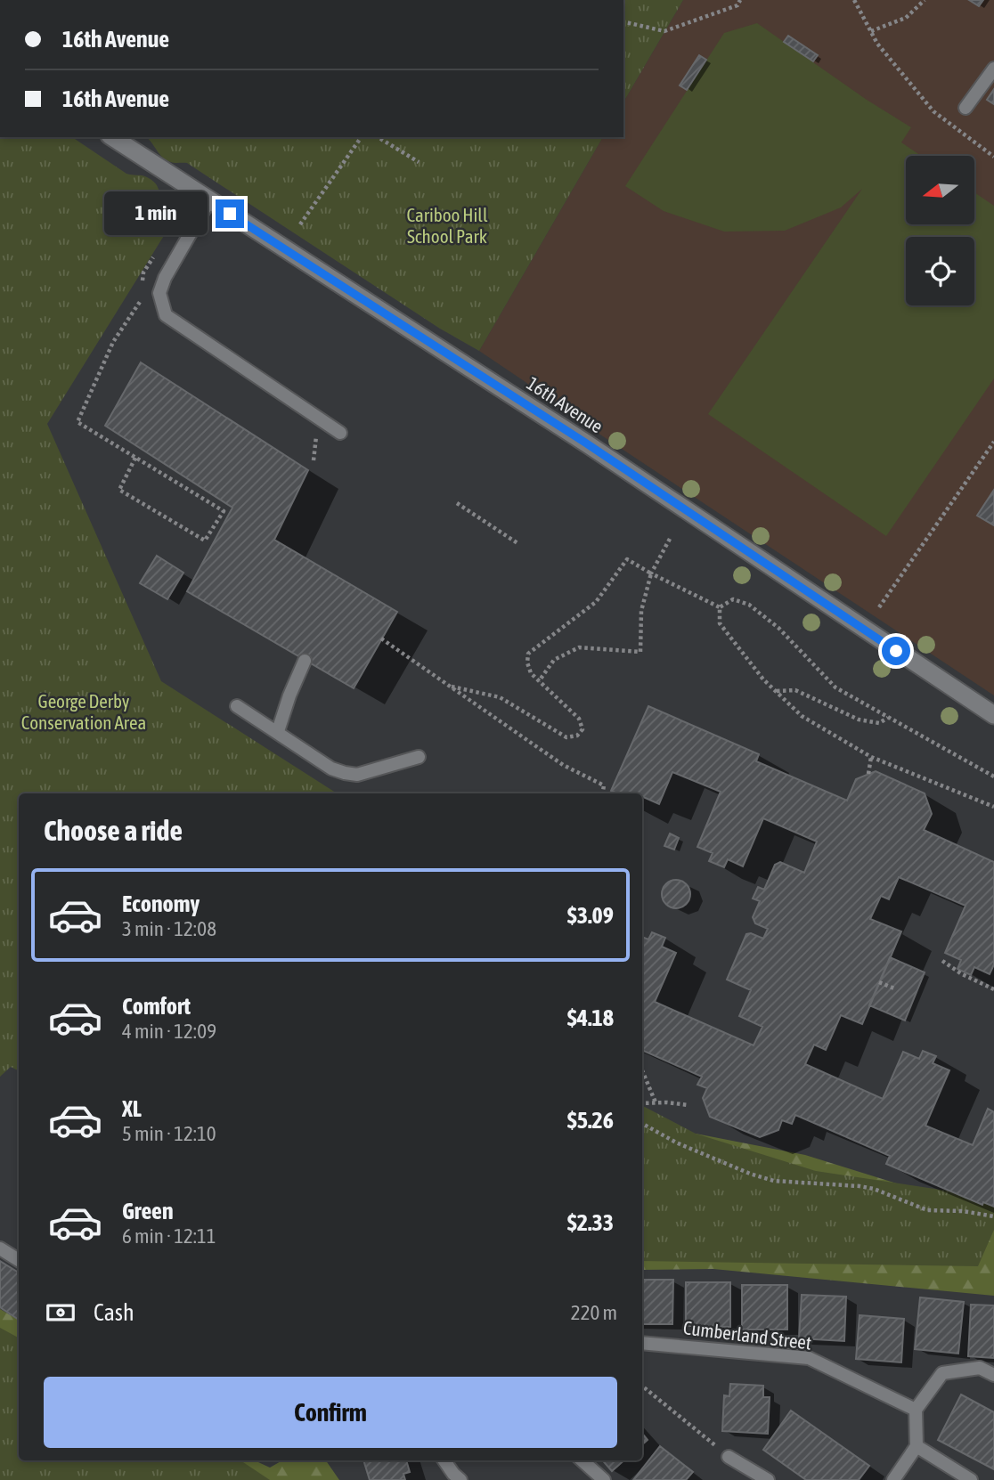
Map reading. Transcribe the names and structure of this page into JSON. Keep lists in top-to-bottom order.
{
  "streets": {
    "street": ["16th Avenue"],
    "lane": ["Cumberland Street"]
  },
  "parks": ["Cariboo Hill School Park", "George Derby Conservation Area"],
  "north": "left",
  "page": {
    "banner": ["16th Avenue", "16th Avenue"],
    "bubble": "1 min",
    "heading": "Choose a ride",
    "list": [
      {
        "name": "Economy",
        "note": "3 min · 12:08",
        "value": "$3.09"
      },
      {
        "name": "Comfort",
        "note": "4 min · 12:09",
        "value": "$4.18"
      },
      {
        "name": "XL",
        "note": "5 min · 12:10",
        "value": "$5.26"
      },
      {
        "name": "Green",
        "note": "6 min · 12:11",
        "value": "$2.33"
      }
    ],
    "pay": ["Cash", "220 m"],
    "buttons": "Confirm"
  }
}
